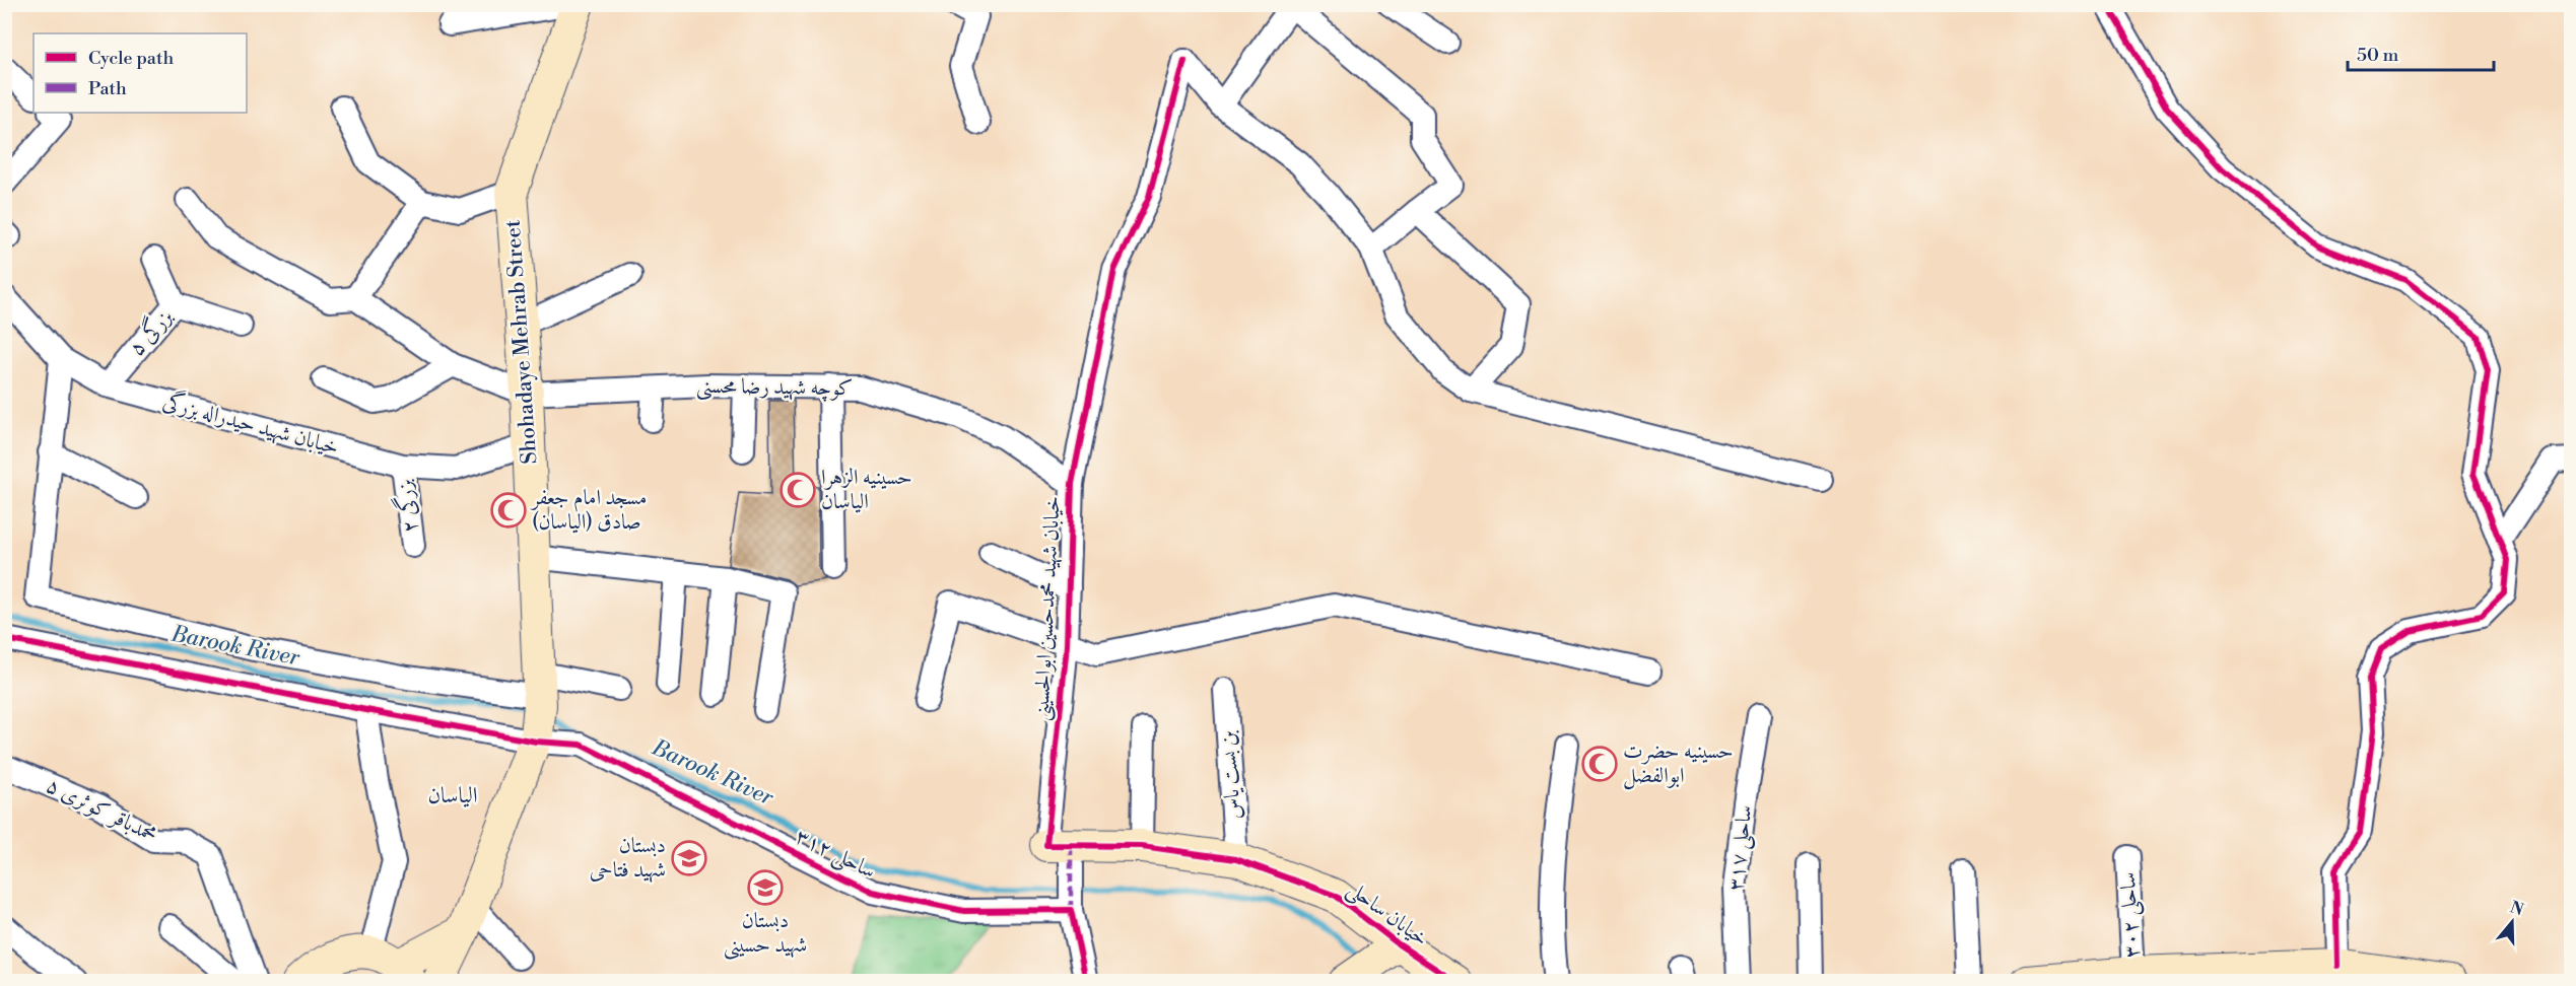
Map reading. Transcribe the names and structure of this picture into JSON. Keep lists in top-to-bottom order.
{
  "streets": {
    "street": [
      "بزرگی ۵",
      "Shohadaye Mehrab Street",
      "کوچه شهید رضا محسنی",
      "خیابان شهید حیدراله بزرگی",
      "بزرگی ۲",
      "خیابان شهید محمدحسین ابوالحسینی",
      "بن بست یاس",
      "محمدباقر کوثری ۵",
      "ساحلی ۳۱۷",
      "ساحلی ۳۱۲",
      "خیابان ساحلی",
      "ساحلی ۳۰۲"
    ]
  },
  "crossings": [
    ["بزرگی ۵", "خیابان شهید حیدراله بزرگی"],
    ["Shohadaye Mehrab Street", "کوچه شهید رضا محسنی"],
    ["Shohadaye Mehrab Street", "خیابان شهید حیدراله بزرگی"],
    ["Shohadaye Mehrab Street", "ساحلی ۳۱۲"],
    ["کوچه شهید رضا محسنی", "خیابان شهید محمدحسین ابوالحسینی"],
    ["خیابان شهید حیدراله بزرگی", "بزرگی ۲"],
    ["خیابان شهید محمدحسین ابوالحسینی", "ساحلی ۳۱۲"],
    ["خیابان شهید محمدحسین ابوالحسینی", "خیابان ساحلی"],
    ["بن بست یاس", "خیابان ساحلی"]
  ],
  "districts": ["الیاسان"],
  "water": ["Barook River"],
  "places": {
    "mosque": ["حسینیه الزهرا الیاسان", "مسجد امام جعفر صادق (الیاسان)", "حسینیه حضرت ابوالفضل"],
    "school or university": ["دبستان شهید فتاحی", "دبستان شهید حسینی"]
  },
  "legend": ["Cycle path", "Path"],
  "scale_bar": "50 m",
  "north": "top"
}
